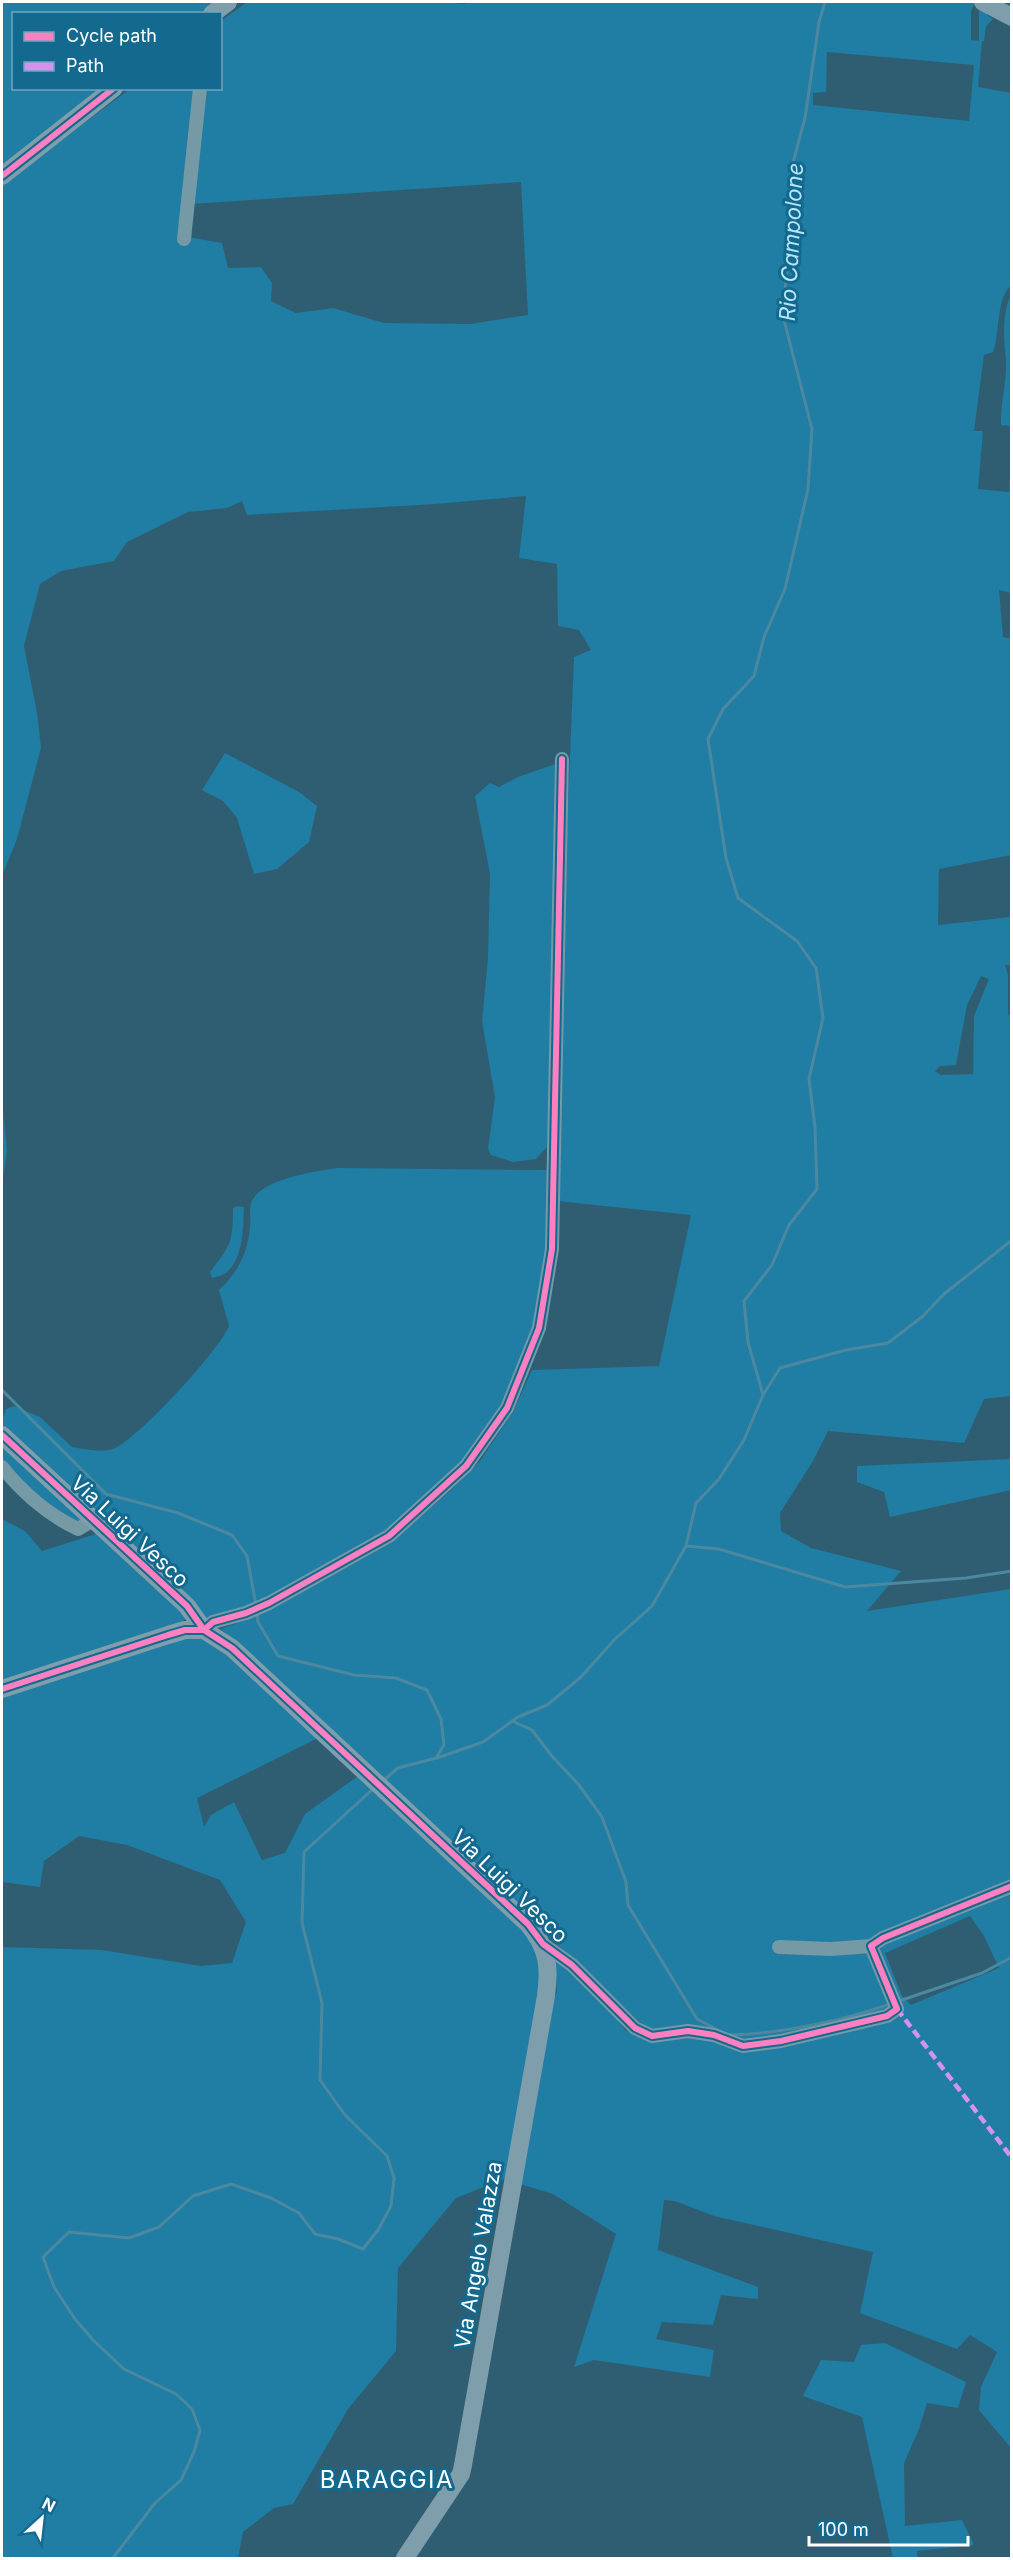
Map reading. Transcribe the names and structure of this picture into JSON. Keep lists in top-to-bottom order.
{
  "streets": {
    "street": ["Via Luigi Vesco", "Via Angelo Valazza"]
  },
  "crossings": [
    ["Via Luigi Vesco", "Via Angelo Valazza"]
  ],
  "districts": ["BARAGGIA"],
  "water": ["Rio Campolone"],
  "legend": ["Cycle path", "Path"],
  "scale_bar": "100 m",
  "north": "top right"
}
